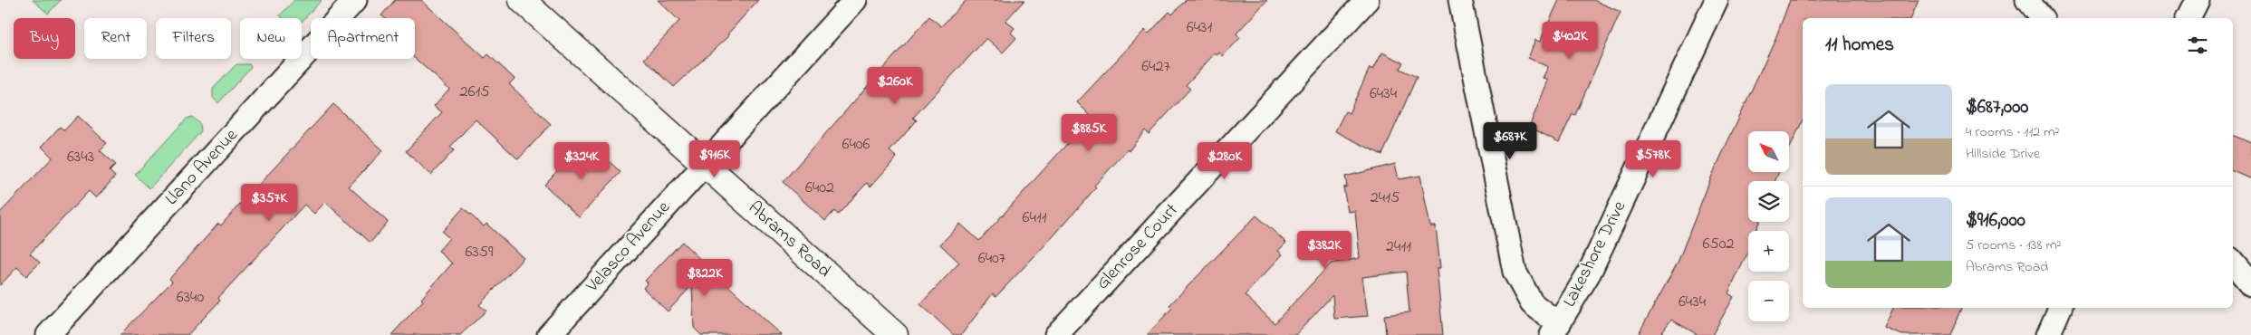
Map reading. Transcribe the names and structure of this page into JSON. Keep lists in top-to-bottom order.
{
  "streets": {
    "main road": ["Abrams Road"],
    "street": [
      "Llano Avenue",
      "Velasco Avenue",
      "Glenrose Court",
      "Lakeshore Drive"
    ]
  },
  "crossings": [
    ["Abrams Road", "Velasco Avenue"]
  ],
  "house_numbers": [
    "6431",
    "6427",
    "2615",
    "6434",
    "6406",
    "6343",
    "6402",
    "2415",
    "6411",
    "6502",
    "2411",
    "6359",
    "6407",
    "6340",
    "6434"
  ],
  "north": "top left",
  "page": {
    "chip": [
      "Buy",
      "Rent",
      "Filters",
      "New",
      "Apartment"
    ],
    "heading": "11 homes",
    "price": [
      "$402K",
      "$260K",
      "$885K",
      "$687K",
      "$916K",
      "$578K",
      "$324K",
      "$280K",
      "$357K",
      "$382K",
      "$822K"
    ],
    "list": [
      {
        "name": "$687,000",
        "note": "4 rooms · 112 m² · Hillside Drive"
      },
      {
        "name": "$916,000",
        "note": "5 rooms · 138 m² · Abrams Road"
      }
    ],
    "map_buttons": ["+", "−"]
  }
}
